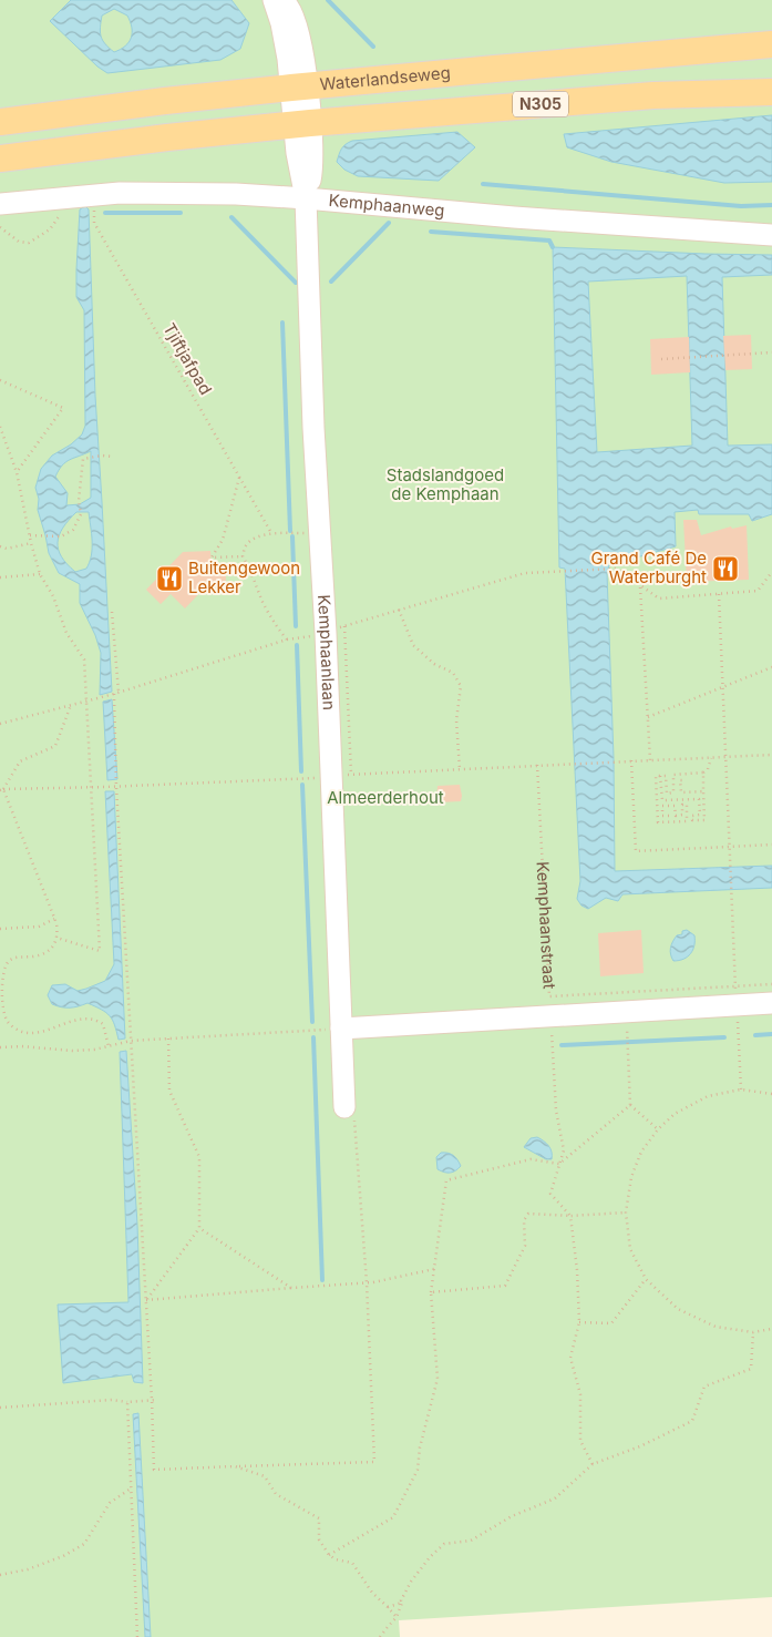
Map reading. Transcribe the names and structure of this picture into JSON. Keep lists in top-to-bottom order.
{
  "streets": {
    "main road": ["Waterlandseweg", "N305"],
    "street": ["Kemphaanweg", "Kemphaanlaan"],
    "path": ["Tjiftjafpad", "Kemphaanstraat"]
  },
  "crossings": [
    ["Waterlandseweg", "Kemphaanlaan"],
    ["N305", "Kemphaanlaan"],
    ["Kemphaanweg", "Tjiftjafpad"],
    ["Kemphaanweg", "Kemphaanlaan"]
  ],
  "parks": ["Stadslandgoed de Kemphaan", "Almeerderhout"],
  "places": {
    "restaurant": ["Grand Café De Waterburght", "Buitengewoon Lekker"]
  }
}
